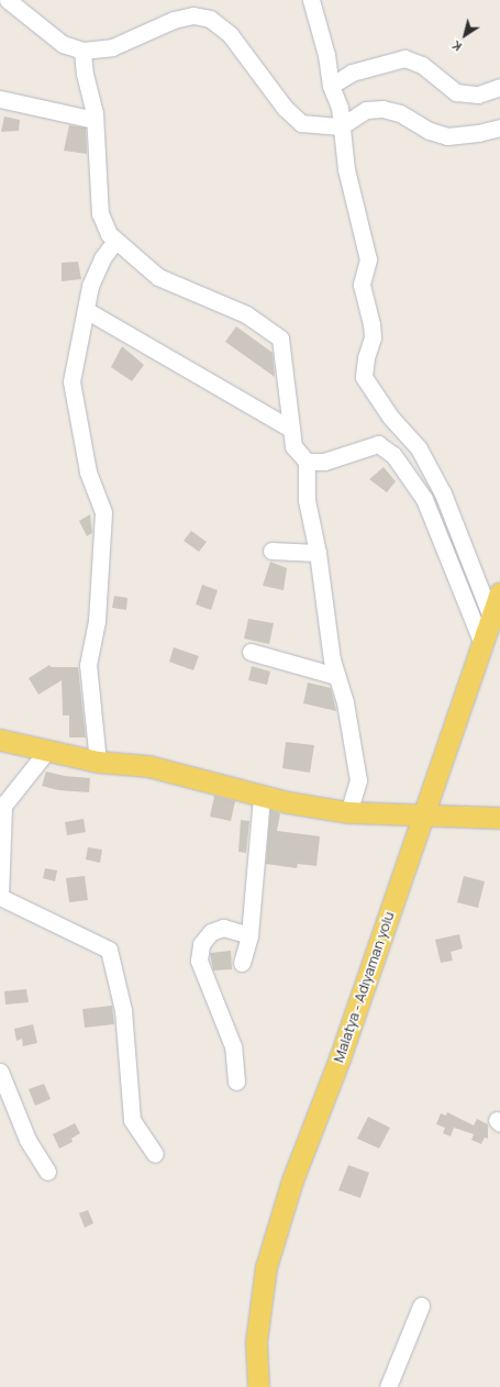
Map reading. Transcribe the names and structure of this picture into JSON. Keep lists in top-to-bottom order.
{
  "streets": {
    "main road": ["Malatya - Adıyaman yolu"]
  },
  "north": "bottom left"
}
